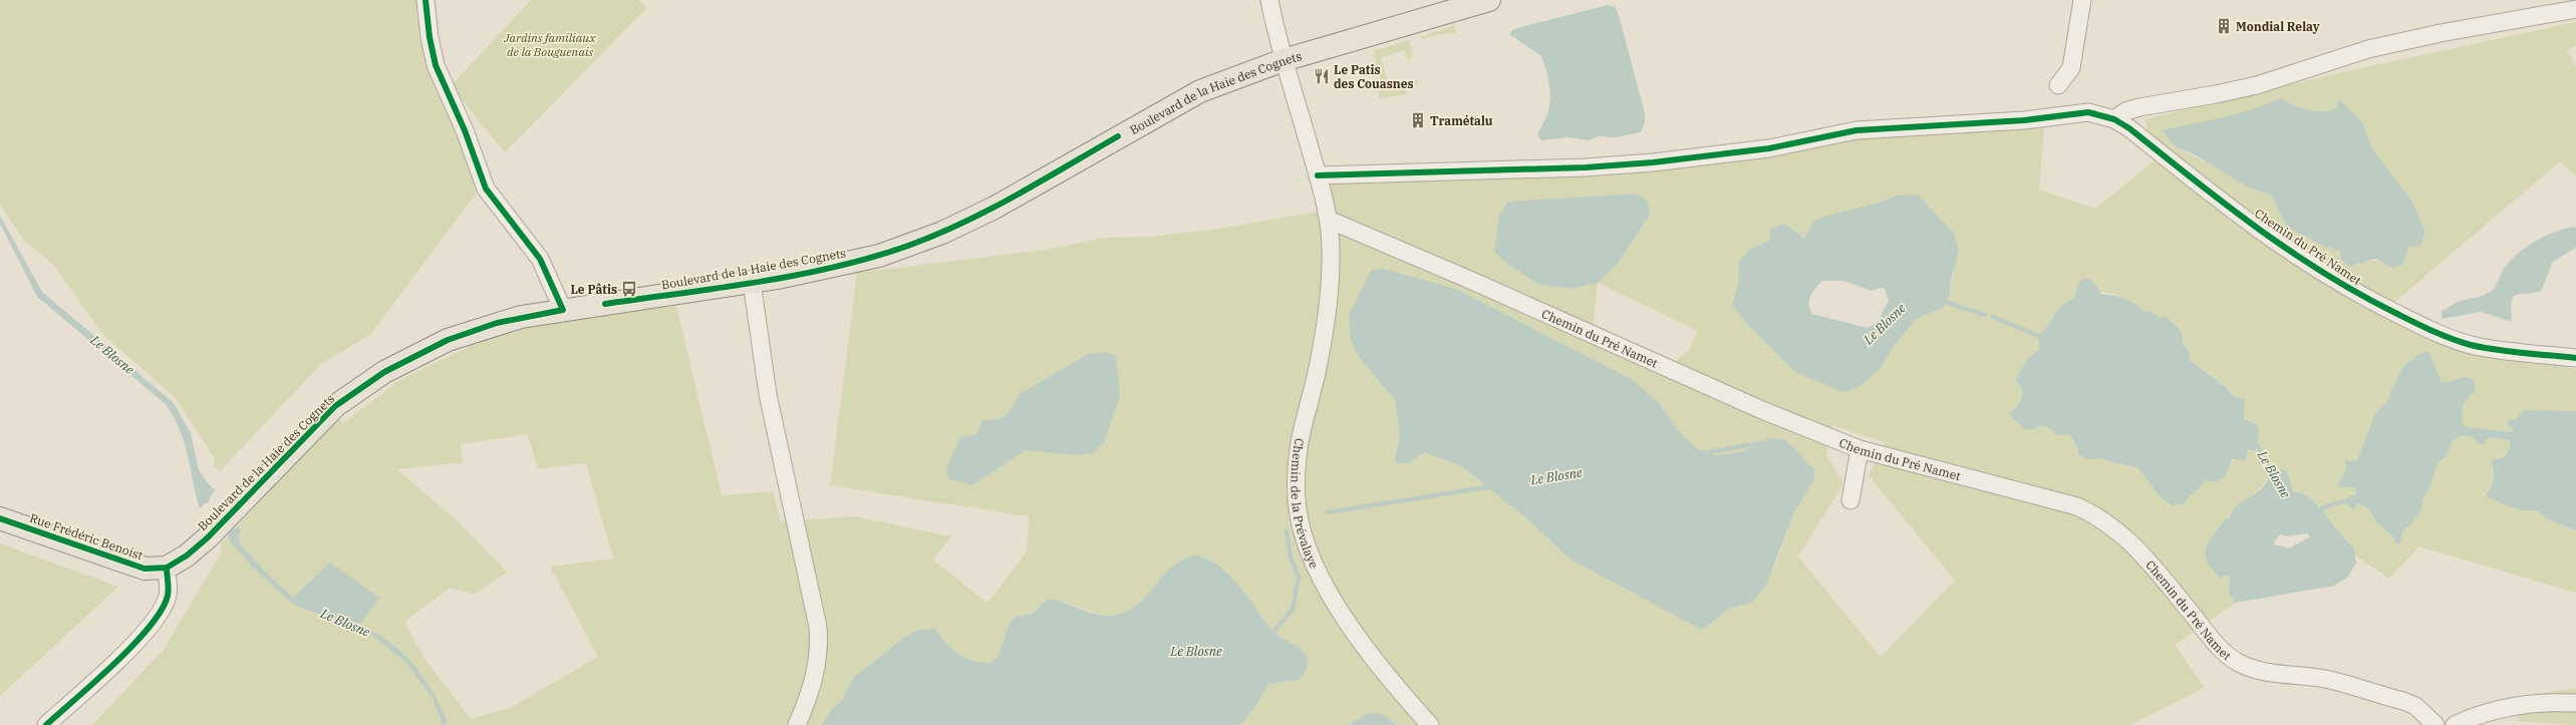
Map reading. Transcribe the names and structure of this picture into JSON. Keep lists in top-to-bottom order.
{
  "streets": {
    "main road": ["Boulevard de la Haie des Cognets", "Rue Frédéric Benoist"],
    "street": ["Chemin du Pré Namet", "Chemin de la Prévalaye"]
  },
  "crossings": [
    ["Boulevard de la Haie des Cognets", "Chemin de la Prévalaye"],
    ["Boulevard de la Haie des Cognets", "Rue Frédéric Benoist"],
    ["Chemin du Pré Namet", "Chemin de la Prévalaye"]
  ],
  "water": ["Le Blosne"],
  "parks": ["Jardins familiaux de la Bouguenais"],
  "places": {
    "building": ["Mondial Relay", "Tramétalu"],
    "restaurant": ["Le Patis des Couasnes"],
    "bus stop": ["Le Pâtis"]
  }
}
